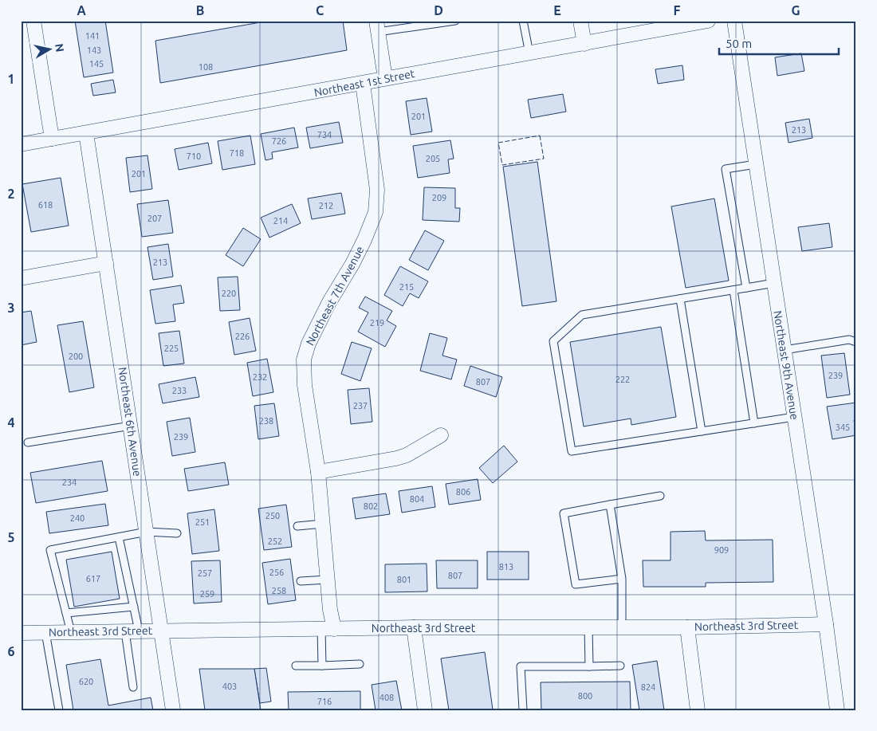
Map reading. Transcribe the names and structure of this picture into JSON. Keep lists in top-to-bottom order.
{
  "streets": {
    "street": [
      "Northeast 1st Street",
      "Northeast 7th Avenue",
      "Northeast 9th Avenue",
      "Northeast 6th Avenue",
      "Northeast 3rd Street"
    ]
  },
  "crossings": [
    ["Northeast 1st Street", "Northeast 7th Avenue"],
    ["Northeast 1st Street", "Northeast 6th Avenue"],
    ["Northeast 7th Avenue", "Northeast 3rd Street"],
    ["Northeast 9th Avenue", "Northeast 3rd Street"],
    ["Northeast 6th Avenue", "Northeast 3rd Street"]
  ],
  "house_numbers": [
    "141",
    "143",
    "145",
    "108",
    "201",
    "213",
    "734",
    "726",
    "718",
    "710",
    "205",
    "201",
    "209",
    "618",
    "212",
    "207",
    "214",
    "213",
    "215",
    "220",
    "219",
    "226",
    "225",
    "200",
    "239",
    "232",
    "222",
    "807",
    "233",
    "237",
    "238",
    "345",
    "239",
    "234",
    "806",
    "804",
    "802",
    "250",
    "240",
    "251",
    "252",
    "909",
    "813",
    "256",
    "257",
    "807",
    "617",
    "801",
    "258",
    "259",
    "620",
    "403",
    "824",
    "800",
    "408",
    "716"
  ],
  "scale_bar": "50 m",
  "north": "right",
  "grid": {
    "columns": [
      "A",
      "B",
      "C",
      "D",
      "E",
      "F",
      "G"
    ],
    "rows": [
      "1",
      "2",
      "3",
      "4",
      "5",
      "6"
    ]
  }
}
